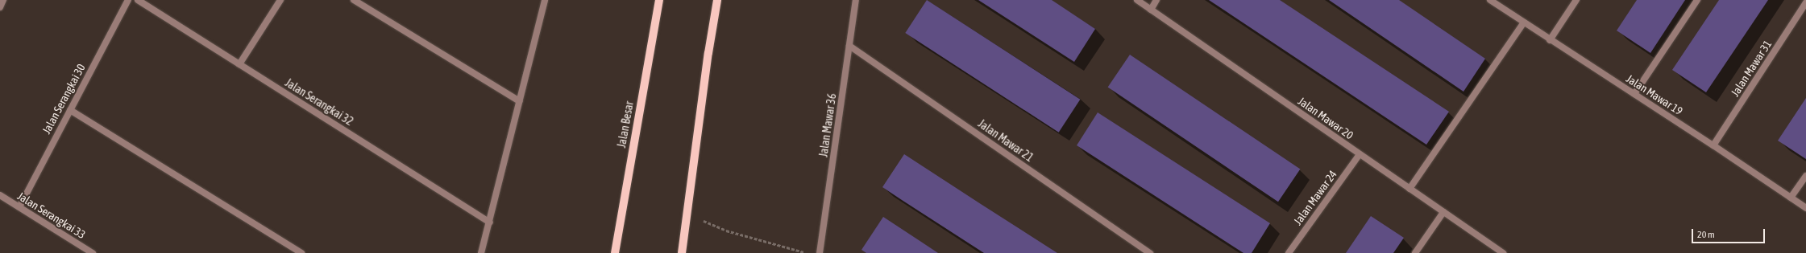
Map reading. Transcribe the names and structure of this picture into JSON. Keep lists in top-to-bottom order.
{
  "streets": {
    "main road": ["Jalan Besar"],
    "street": [
      "Jalan Mawar 31",
      "Jalan Mawar 19",
      "Jalan Serangkai 30",
      "Jalan Serangkai 32",
      "Jalan Mawar 20",
      "Jalan Mawar 36",
      "Jalan Mawar 21",
      "Jalan Mawar 24",
      "Jalan Serangkai 33"
    ]
  },
  "crossings": [
    ["Jalan Mawar 31", "Jalan Mawar 19"],
    ["Jalan Serangkai 30", "Jalan Serangkai 33"],
    ["Jalan Mawar 20", "Jalan Mawar 24"],
    ["Jalan Mawar 36", "Jalan Mawar 21"]
  ],
  "scale_bar": "20 m"
}
